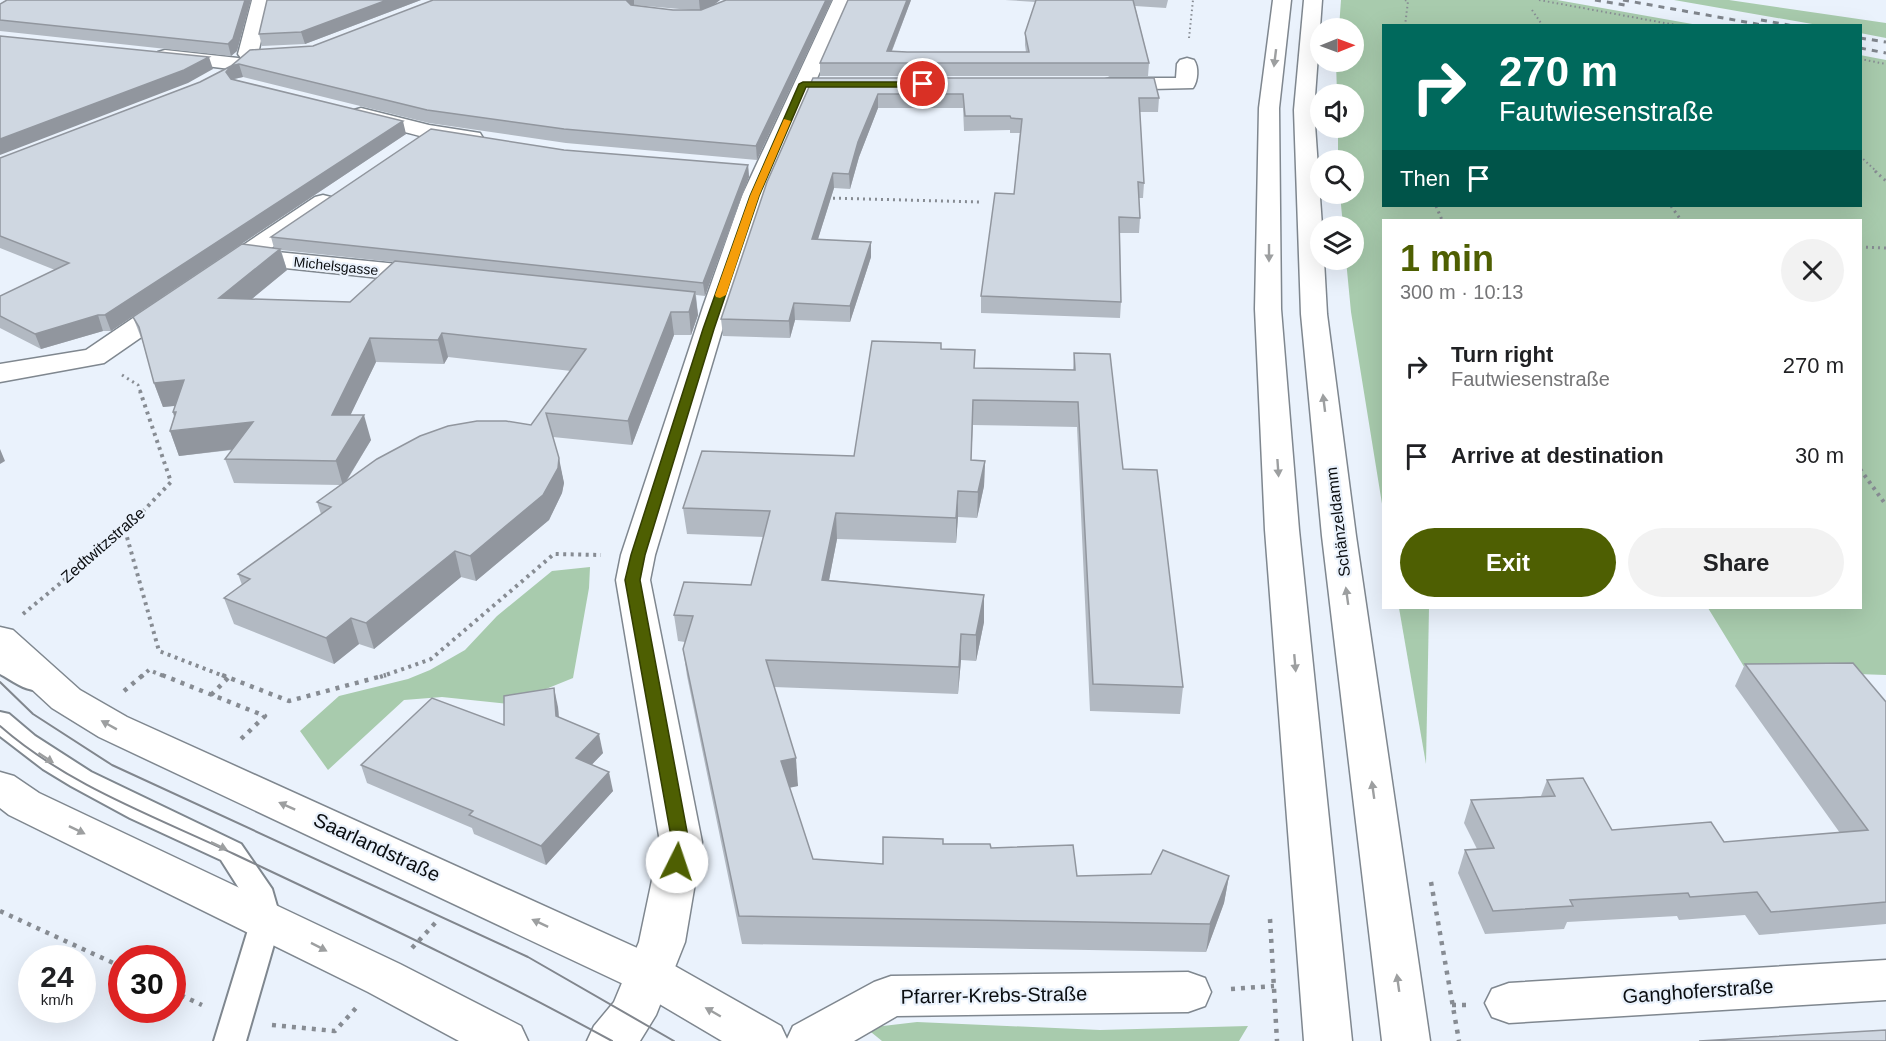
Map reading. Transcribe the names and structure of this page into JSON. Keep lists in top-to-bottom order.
{
  "streets": {
    "street": [
      "Michelsgasse",
      "Schänzeldamm",
      "Saarlandstraße",
      "Ganghoferstraße",
      "Pfarrer-Krebs-Straße"
    ],
    "path": ["Zedtwitzstraße"]
  },
  "crossings": [
    ["Zedtwitzstraße", "Saarlandstraße"]
  ],
  "north": "right",
  "page": {
    "turn": ["270 m", "Fautwiesenstraße"],
    "then": "Then",
    "heading": ["1 min", "300 m · 10:13"],
    "list": [
      {
        "name": "Turn right",
        "note": "Fautwiesenstraße",
        "value": "270 m"
      },
      {
        "name": "Arrive at destination",
        "value": "30 m"
      }
    ],
    "buttons": ["Exit", "Share"],
    "speed": "24 km/h",
    "limit": "30"
  }
}
